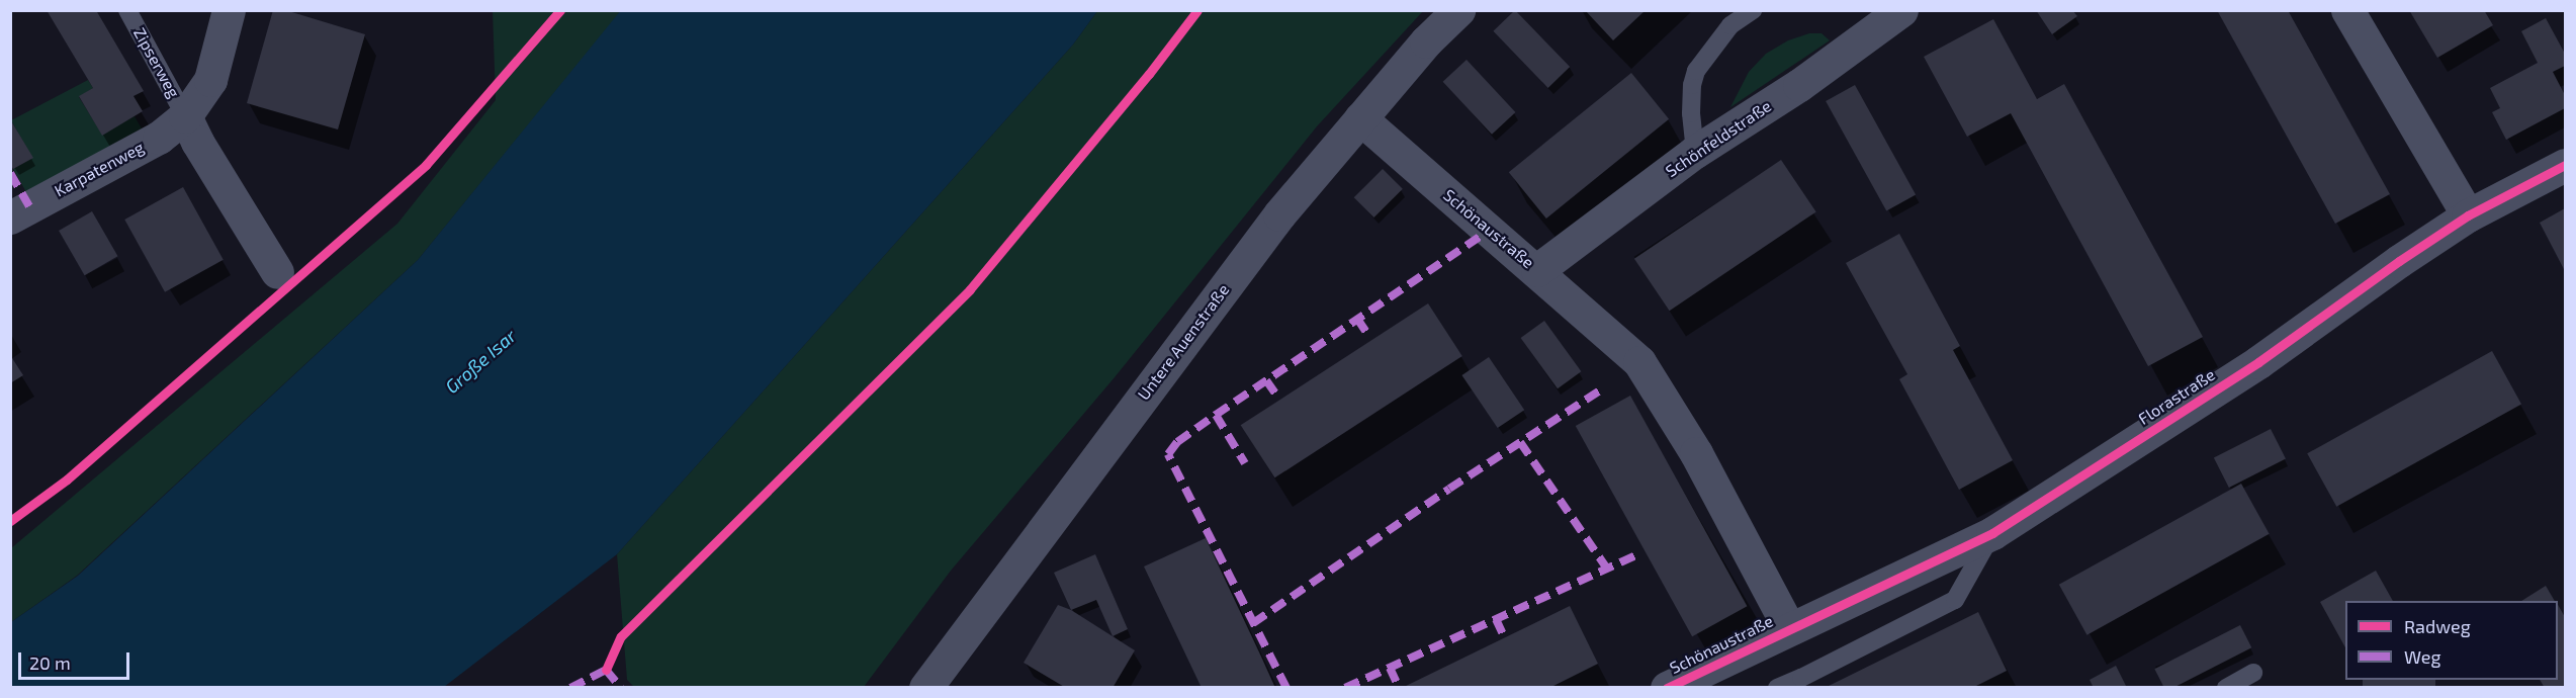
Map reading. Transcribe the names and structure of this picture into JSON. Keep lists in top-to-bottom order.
{
  "streets": {
    "street": [
      "Schönfeldstraße",
      "Karpatenweg",
      "Schönaustraße",
      "Untere Auenstraße",
      "Florastraße"
    ],
    "lane": ["Zipserweg"]
  },
  "crossings": [
    ["Zipserweg", "Karpatenweg"],
    ["Schönfeldstraße", "Schönaustraße"],
    ["Schönaustraße", "Untere Auenstraße"],
    ["Schönaustraße", "Florastraße"]
  ],
  "water": ["Große Isar"],
  "legend": ["Radweg", "Weg"],
  "scale_bar": "20 m"
}
